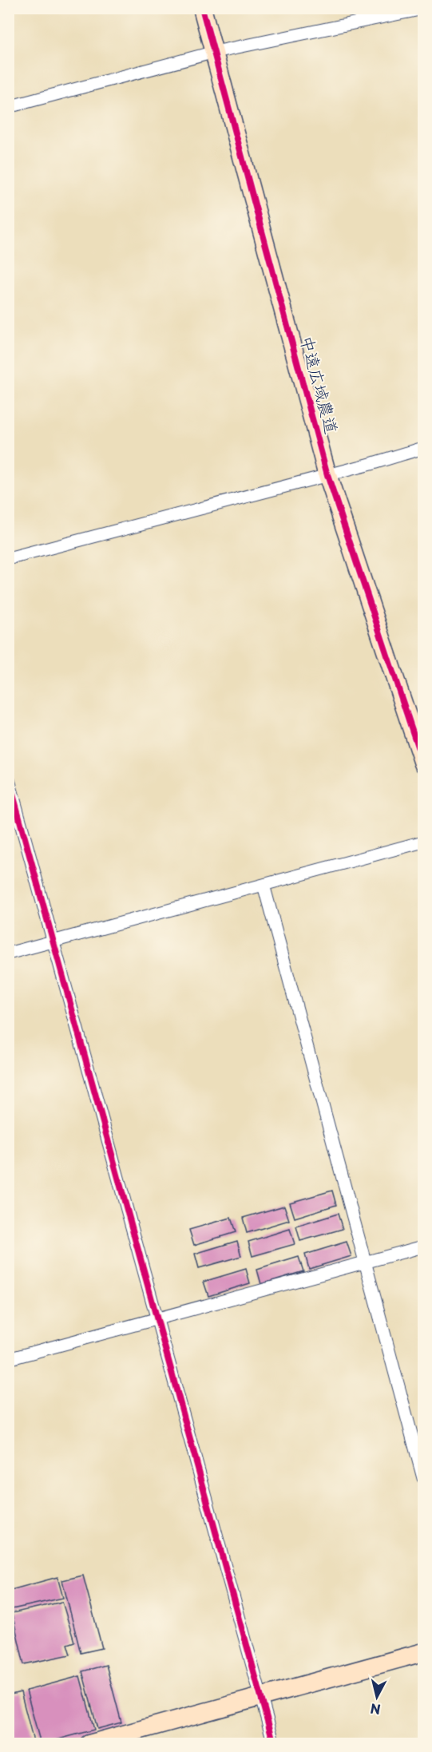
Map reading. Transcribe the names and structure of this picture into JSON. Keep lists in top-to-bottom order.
{
  "streets": {
    "street": ["中遠広域農道"]
  },
  "north": "bottom"
}
